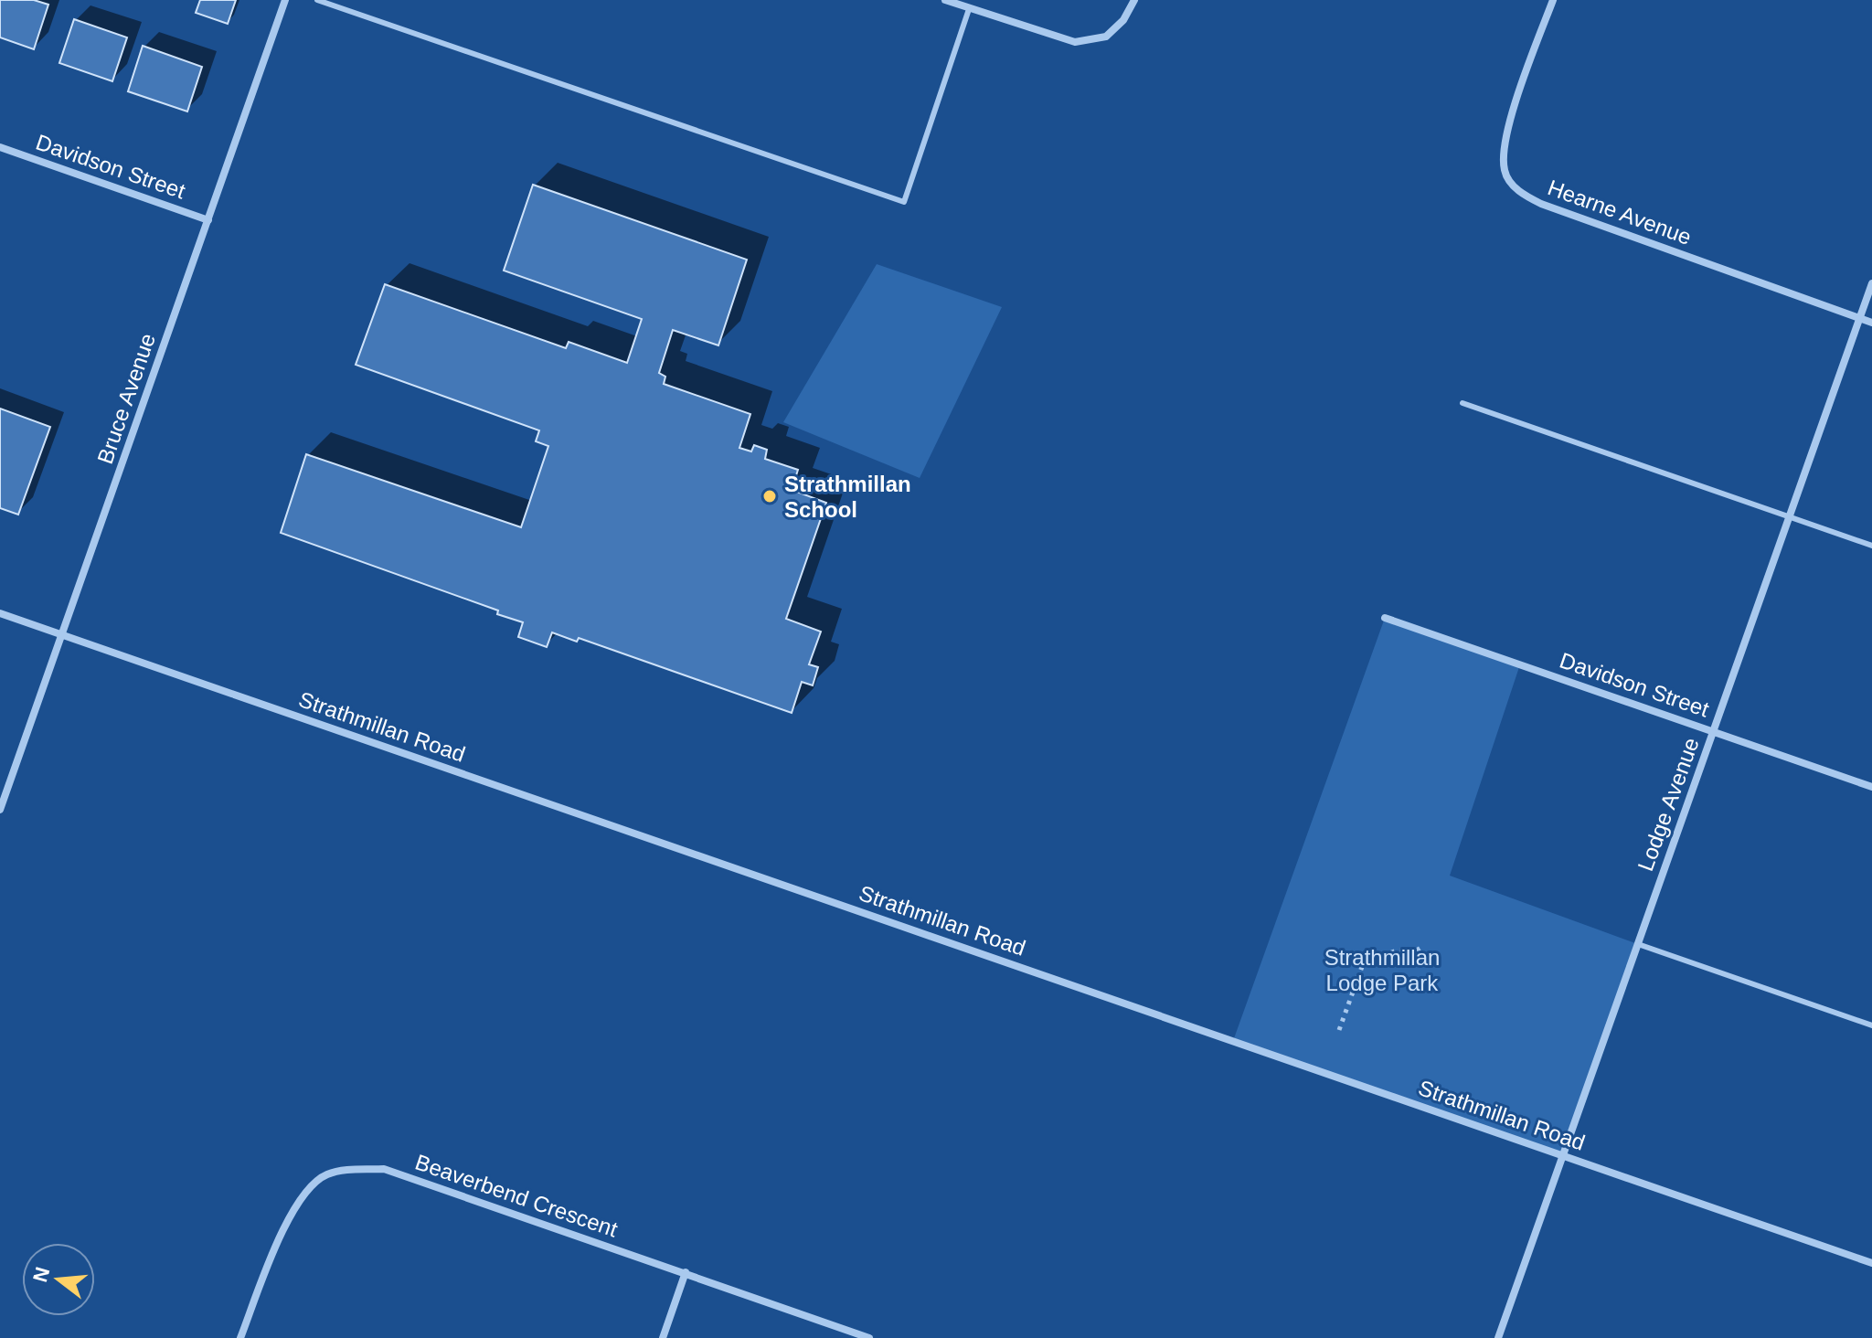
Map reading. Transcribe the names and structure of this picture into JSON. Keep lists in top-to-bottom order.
{
  "streets": {
    "street": [
      "Davidson Street",
      "Hearne Avenue",
      "Bruce Avenue",
      "Strathmillan Road",
      "Lodge Avenue",
      "Beaverbend Crescent"
    ]
  },
  "crossings": [
    ["Davidson Street", "Bruce Avenue"],
    ["Davidson Street", "Lodge Avenue"],
    ["Hearne Avenue", "Lodge Avenue"],
    ["Bruce Avenue", "Strathmillan Road"],
    ["Strathmillan Road", "Lodge Avenue"]
  ],
  "parks": ["Strathmillan Lodge Park"],
  "places": ["Strathmillan School"],
  "north": "left"
}
